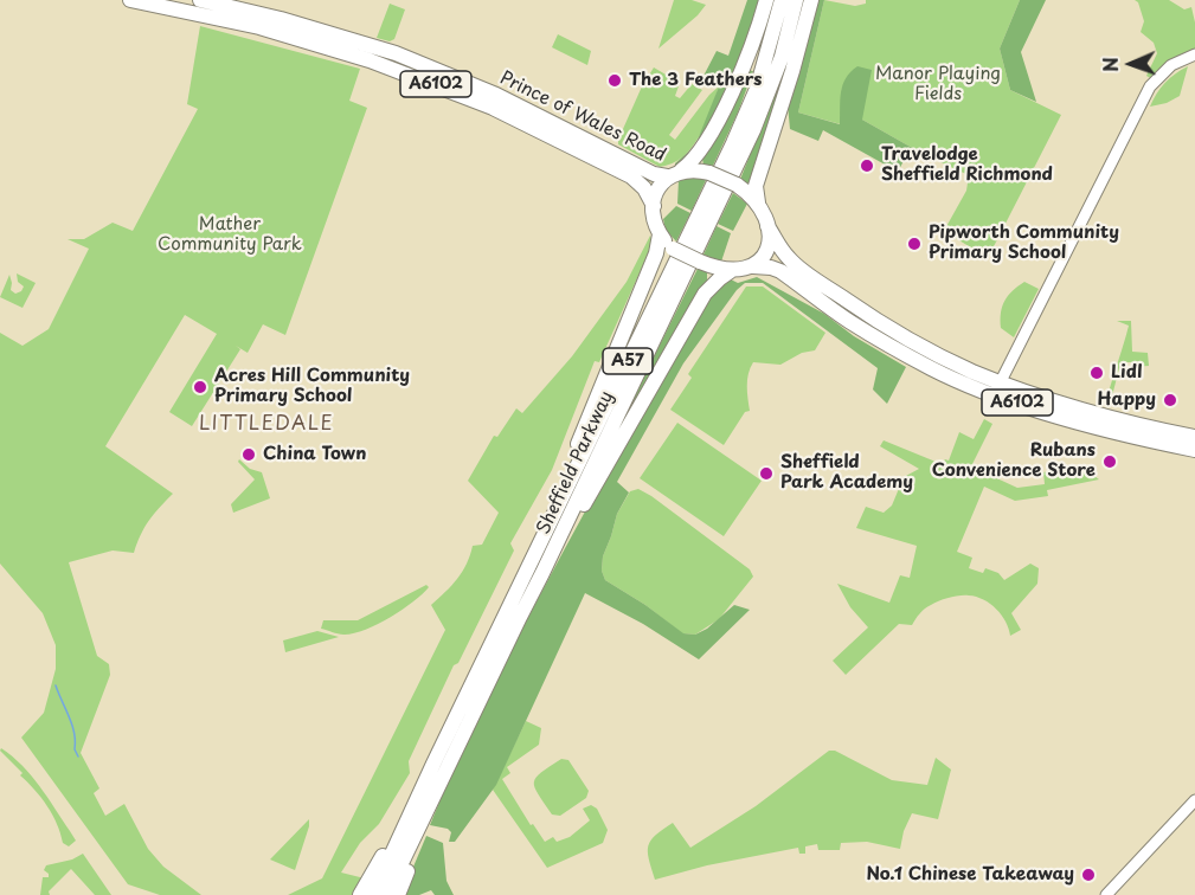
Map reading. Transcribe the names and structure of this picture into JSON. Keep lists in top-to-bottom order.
{
  "streets": {
    "highway": [
      "A6102",
      "Prince of Wales Road",
      "A57",
      "Sheffield Parkway"
    ]
  },
  "crossings": [
    ["A6102", "Prince of Wales Road"]
  ],
  "districts": ["LITTLEDALE"],
  "parks": ["Manor Playing Fields", "Mather Community Park"],
  "places": [
    "The 3 Feathers",
    "Travelodge Sheffield Richmond",
    "Pipworth Community Primary School",
    "Lidl",
    "Acres Hill Community Primary School",
    "Happy",
    "China Town",
    "Rubans Convenience Store",
    "Sheffield Park Academy",
    "No.1 Chinese Takeaway"
  ],
  "north": "left"
}
